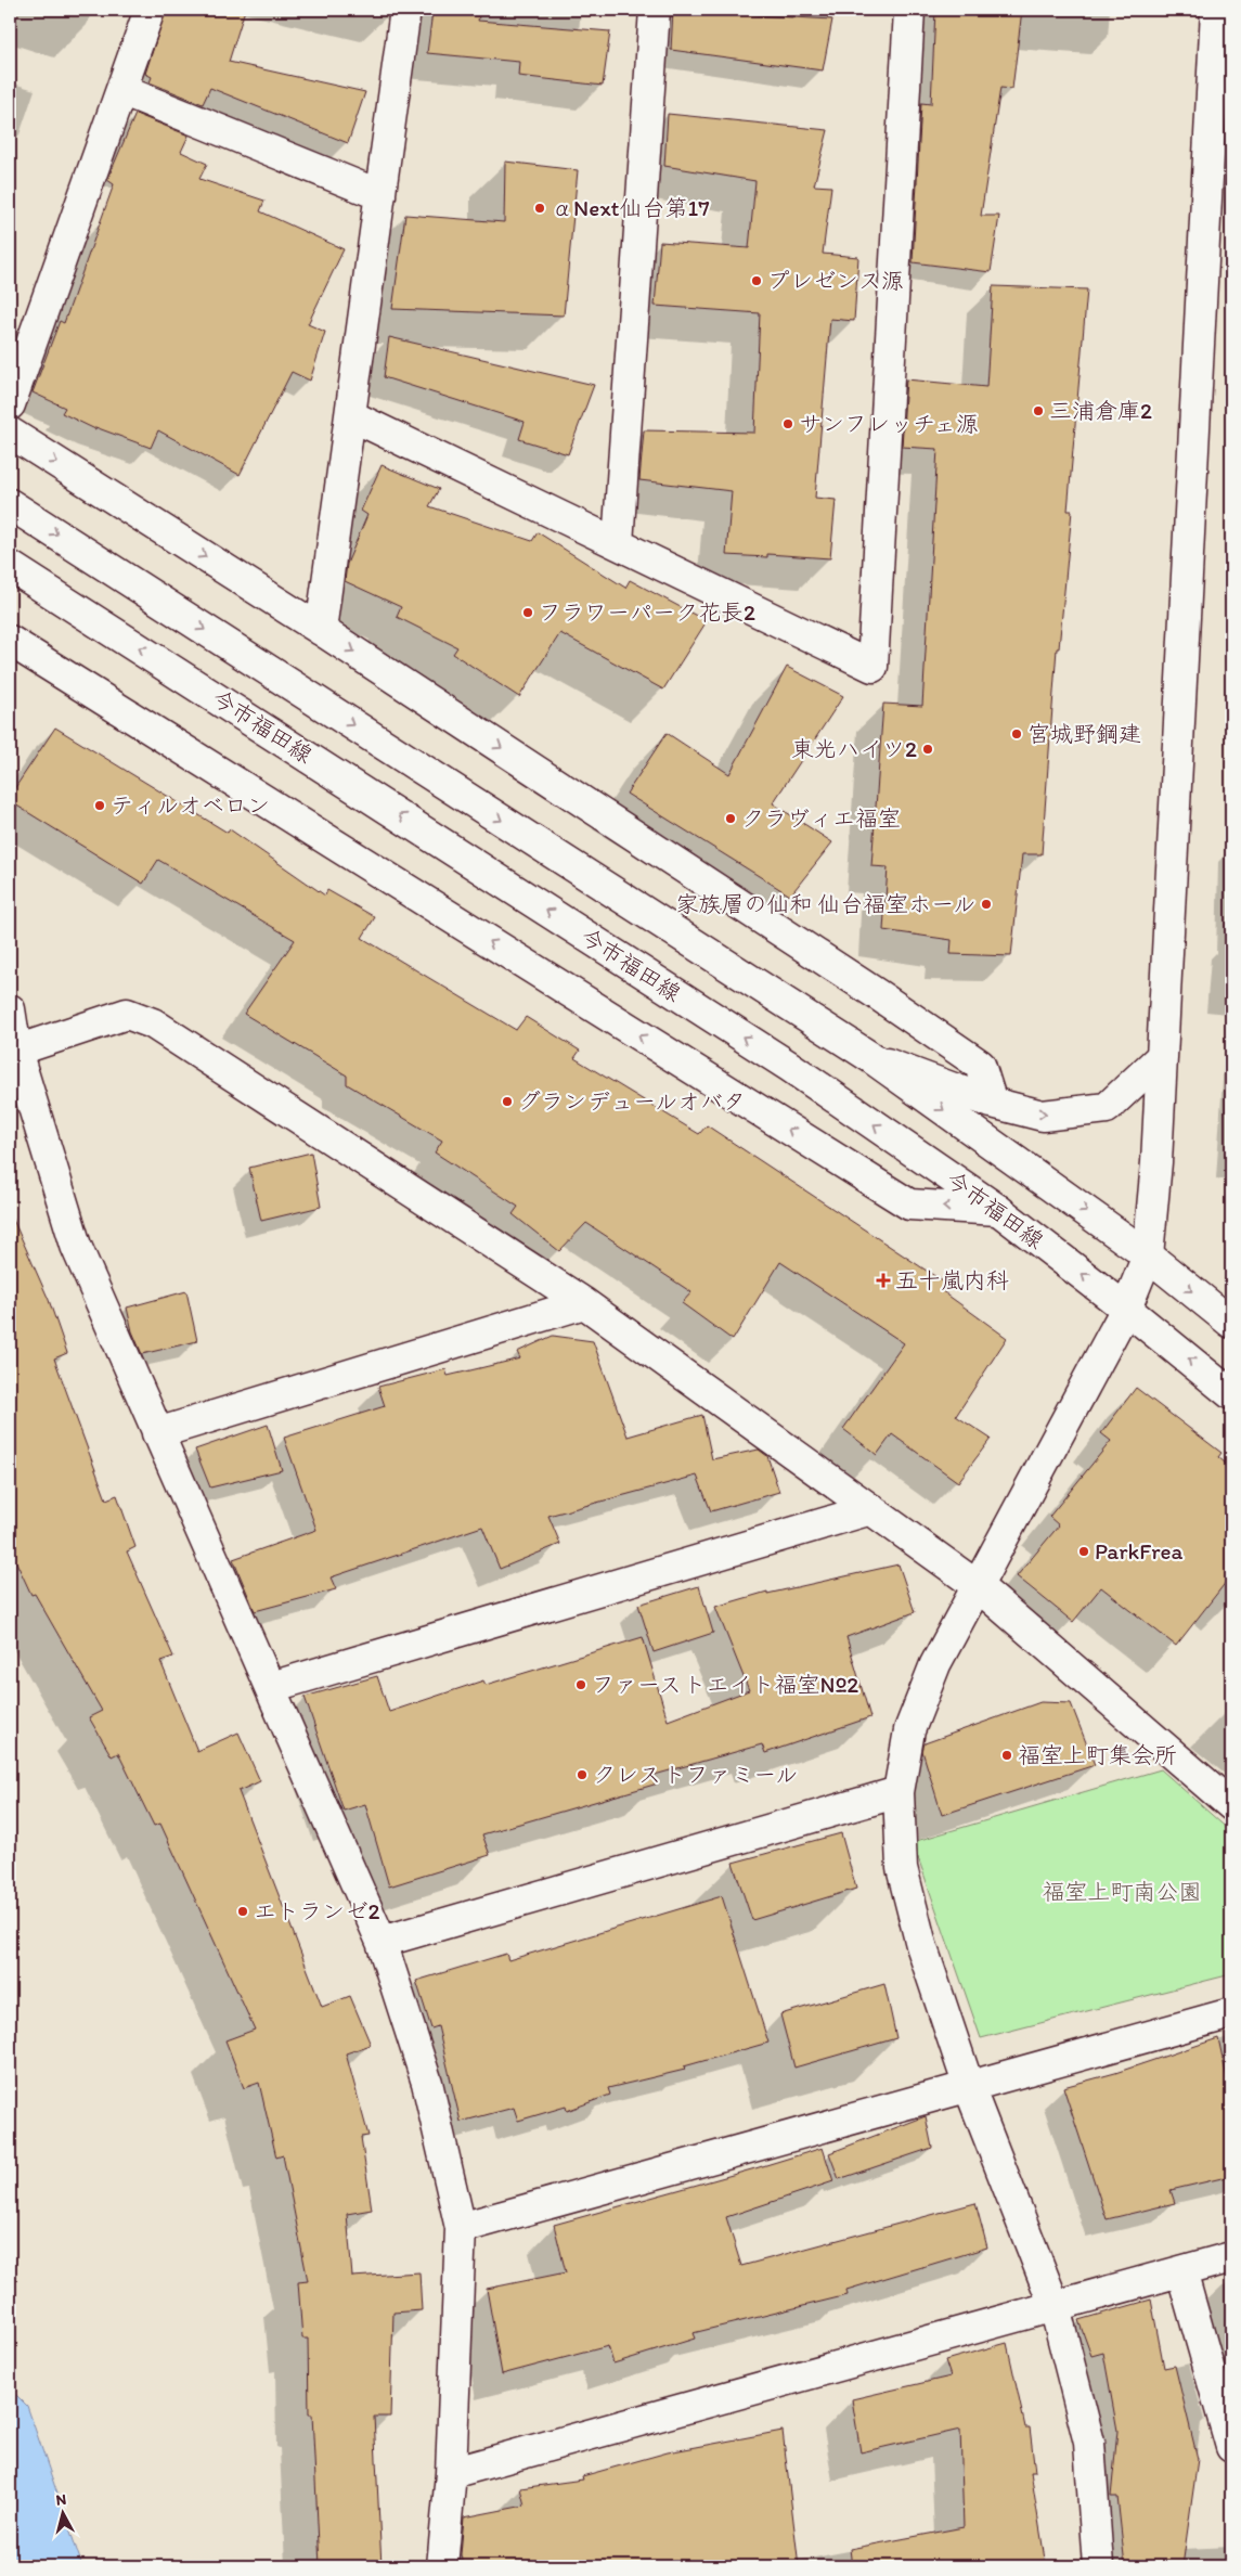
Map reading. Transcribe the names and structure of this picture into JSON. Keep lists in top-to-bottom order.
{
  "streets": {
    "street": ["今市福田線"]
  },
  "parks": ["福室上町南公園"],
  "places": {
    "other": [
      "αNext仙台第17",
      "プレゼンス源",
      "三浦倉庫2",
      "サンフレッチェ源",
      "フラワーパーク花長2",
      "宮城野鋼建",
      "東光ハイツ2",
      "ティルオベロン",
      "クラヴィエ福室",
      "家族層の仙和 仙台福室ホール",
      "グランデュールオバタ",
      "ParkFrea",
      "ファーストエイト福室№2",
      "福室上町集会所",
      "クレストファミール",
      "エトランゼ2"
    ],
    "health": ["五十嵐内科"]
  },
  "north": "top"
}
